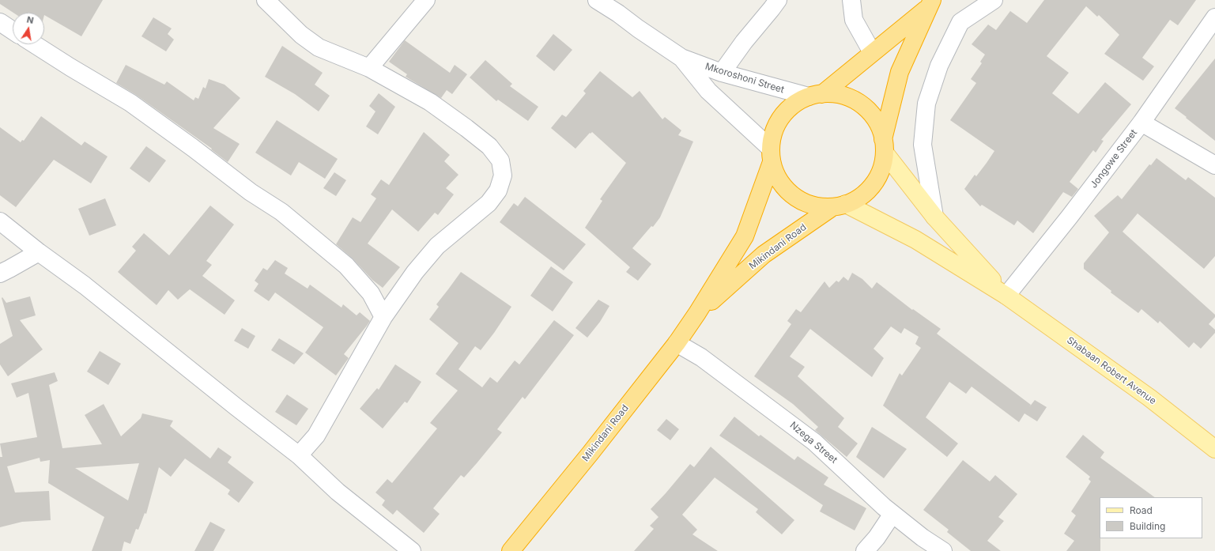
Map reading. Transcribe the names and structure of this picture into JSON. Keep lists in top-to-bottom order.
{
  "streets": {
    "highway": ["Mikindani Road"],
    "main road": ["Shabaan Robert Avenue"],
    "street": ["Mkoroshoni Street", "Jongowe Street", "Nzega Street"]
  },
  "crossings": [
    ["Mkoroshoni Street", "Mikindani Road"],
    ["Jongowe Street", "Shabaan Robert Avenue"],
    ["Mikindani Road", "Shabaan Robert Avenue"],
    ["Mikindani Road", "Nzega Street"]
  ],
  "legend": ["Road", "Building"],
  "north": "top"
}
